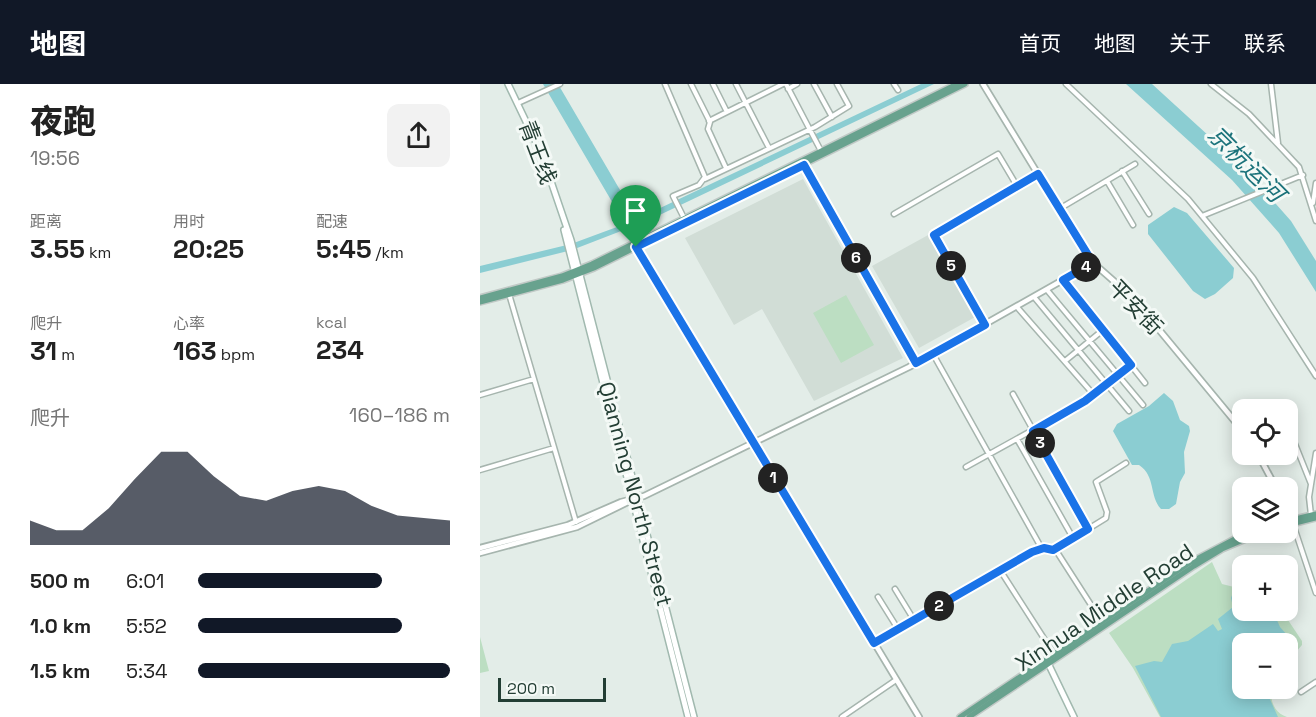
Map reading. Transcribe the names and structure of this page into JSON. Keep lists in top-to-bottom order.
{
  "streets": {
    "main road": ["青王线", "Qianning North Street", "Xinhua Middle Road"],
    "street": ["平安街"]
  },
  "crossings": [
    ["青王线", "Qianning North Street"]
  ],
  "water": ["京杭运河"],
  "scale_bar": "200 m",
  "page": {
    "header": "地图",
    "nav": [
      "首页",
      "地图",
      "关于",
      "联系"
    ],
    "heading": ["夜跑", "19:56"],
    "stats": [
      ["距离", "3.55 km"],
      ["用时", "20:25"],
      ["配速", "5:45 /km"],
      ["爬升", "31 m"],
      ["心率", "163 bpm"],
      ["kcal", "234"]
    ],
    "pins": [
      "6",
      "5",
      "4",
      "3",
      "1",
      "2"
    ],
    "chart": ["爬升", "160–186 m"],
    "map_buttons": ["+", "−"],
    "list": [
      {
        "name": "500 m",
        "note": "6:01"
      },
      {
        "name": "1.0 km",
        "note": "5:52"
      },
      {
        "name": "1.5 km",
        "note": "5:34"
      }
    ],
    "scale": "200 m"
  }
}
